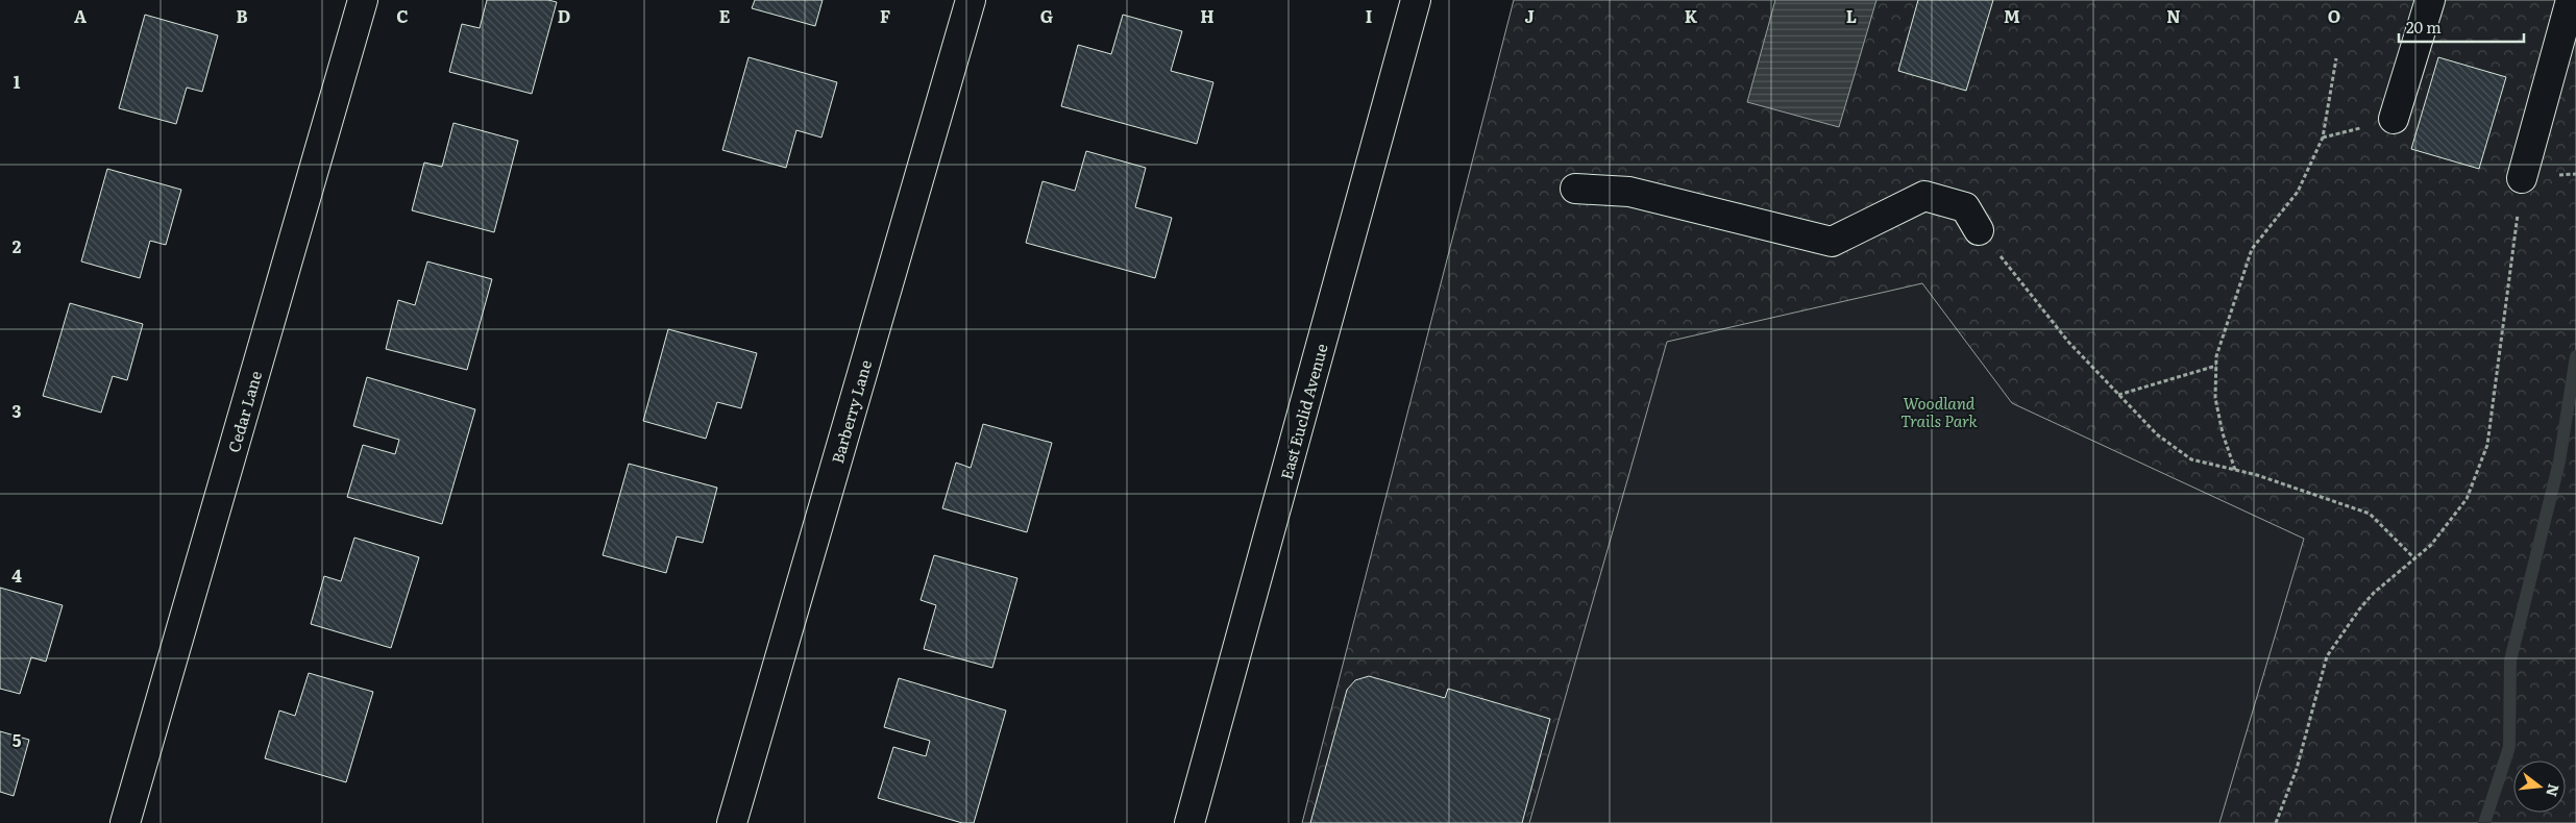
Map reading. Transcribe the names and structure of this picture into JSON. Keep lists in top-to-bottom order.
{
  "streets": {
    "street": ["Cedar Lane", "Barberry Lane", "East Euclid Avenue"]
  },
  "parks": ["Woodland Trails Park"],
  "scale_bar": "20 m",
  "north": "right",
  "grid": {
    "columns": [
      "A",
      "B",
      "C",
      "D",
      "E",
      "F",
      "G",
      "H",
      "I",
      "J",
      "K",
      "L",
      "M",
      "N",
      "O"
    ],
    "rows": [
      "1",
      "2",
      "3",
      "4",
      "5"
    ]
  }
}
